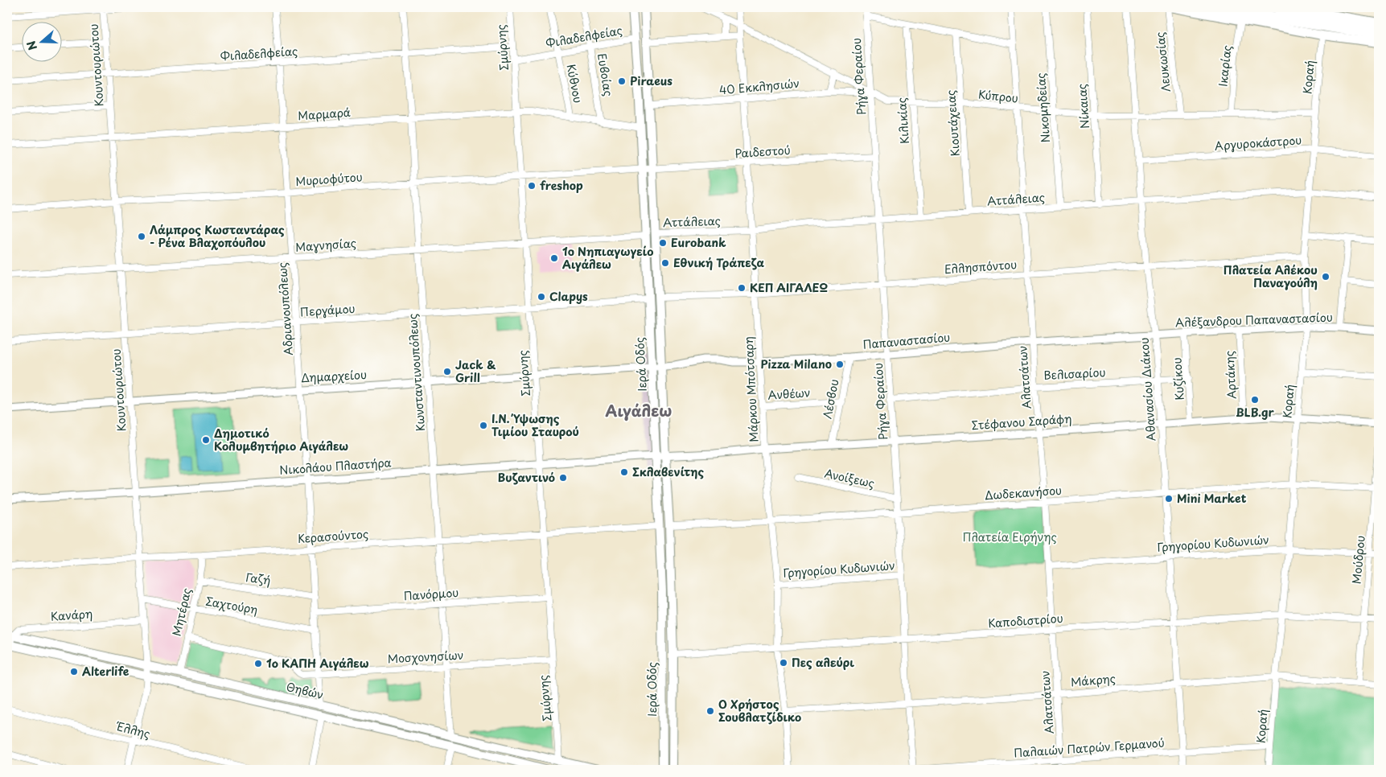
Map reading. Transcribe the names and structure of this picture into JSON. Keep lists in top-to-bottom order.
{
  "streets": {
    "main road": ["Ιερά Οδός", "Θηβών"],
    "street": [
      "Φιλαδελφείας",
      "Σμύρνης",
      "Λευκωσίας",
      "Κουντουριώτου",
      "Ικαρίας",
      "Ευβοίας",
      "Ρήγα Φεραίου",
      "Κοραή",
      "Κύθνου",
      "40 Εκκλησιών",
      "Κύπρου",
      "Νίκαιας",
      "Νικομηδείας",
      "Μαρμαρά",
      "Κιλικίας",
      "Κιουτάχειας",
      "Αργυροκάστρου",
      "Ραιδεστού",
      "Μυριοφύτου",
      "Αττάλειας",
      "Μαγνησίας",
      "Ελλησπόντου",
      "Αδριανουπόλεως",
      "Περγάμου",
      "Αλέξανδρου Παπαναστασίου",
      "Παπαναστασίου",
      "Κωνσταντινουπόλεως",
      "Βελισαρίου",
      "Αρτάκης",
      "Δημαρχείου",
      "Αλατσάτων",
      "Κυζίκου",
      "Μάρκου Μπότσαρη",
      "Αθανασίου Διάκου",
      "Ανθέων",
      "Λέσβου",
      "Στέφανου Σαράφη",
      "Νικολάου Πλαστήρα",
      "Ανοίξεως",
      "Δωδεκανήσου",
      "Κερασούντος",
      "Γρηγορίου Κυδωνιών",
      "Μούδρου",
      "Γαζή",
      "Πανόρμου",
      "Σαχτούρη",
      "Μητέρας",
      "Κανάρη",
      "Καποδιστρίου",
      "Μοσχονησίων",
      "Μάκρης",
      "Έλλης",
      "Παλαιών Πατρών Γερμανού"
    ]
  },
  "crossings": [
    ["Φιλαδελφείας", "Σμύρνης"],
    ["Φιλαδελφείας", "Κουντουριώτου"],
    ["Φιλαδελφείας", "Ευβοίας"],
    ["Φιλαδελφείας", "Κύθνου"],
    ["Φιλαδελφείας", "Αδριανουπόλεως"],
    ["Φιλαδελφείας", "Ιερά Οδός"],
    ["Φιλαδελφείας", "Κωνσταντινουπόλεως"],
    ["Σμύρνης", "Μαρμαρά"],
    ["Σμύρνης", "Μυριοφύτου"],
    ["Σμύρνης", "Μαγνησίας"],
    ["Σμύρνης", "Περγάμου"],
    ["Σμύρνης", "Δημαρχείου"],
    ["Σμύρνης", "Νικολάου Πλαστήρα"],
    ["Σμύρνης", "Κερασούντος"],
    ["Σμύρνης", "Πανόρμου"],
    ["Σμύρνης", "Μοσχονησίων"],
    ["Σμύρνης", "Θηβών"],
    ["Λευκωσίας", "Κύπρου"],
    ["Κουντουριώτου", "Μαρμαρά"],
    ["Κουντουριώτου", "Μυριοφύτου"],
    ["Κουντουριώτου", "Μαγνησίας"],
    ["Κουντουριώτου", "Περγάμου"],
    ["Κουντουριώτου", "Δημαρχείου"],
    ["Κουντουριώτου", "Νικολάου Πλαστήρα"],
    ["Κουντουριώτου", "Κερασούντος"],
    ["Κουντουριώτου", "Σαχτούρη"],
    ["Κουντουριώτου", "Κανάρη"],
    ["Κουντουριώτου", "Θηβών"],
    ["Κουντουριώτου", "Έλλης"],
    ["Ικαρίας", "Κύπρου"],
    ["Ευβοίας", "Μαρμαρά"],
    ["Ρήγα Φεραίου", "40 Εκκλησιών"],
    ["Ρήγα Φεραίου", "Κύπρου"],
    ["Ρήγα Φεραίου", "Ραιδεστού"],
    ["Ρήγα Φεραίου", "Αττάλειας"],
    ["Ρήγα Φεραίου", "Ελλησπόντου"],
    ["Ρήγα Φεραίου", "Παπαναστασίου"],
    ["Ρήγα Φεραίου", "Βελισαρίου"],
    ["Ρήγα Φεραίου", "Στέφανου Σαράφη"],
    ["Ρήγα Φεραίου", "Ανοίξεως"],
    ["Ρήγα Φεραίου", "Δωδεκανήσου"],
    ["Ρήγα Φεραίου", "Γρηγορίου Κυδωνιών"],
    ["Ρήγα Φεραίου", "Καποδιστρίου"],
    ["Ρήγα Φεραίου", "Μάκρης"],
    ["Ρήγα Φεραίου", "Παλαιών Πατρών Γερμανού"],
    ["Κοραή", "Κύπρου"],
    ["Κοραή", "Αργυροκάστρου"],
    ["Κοραή", "Αττάλειας"],
    ["Κοραή", "Ελλησπόντου"],
    ["Κοραή", "Αλέξανδρου Παπαναστασίου"],
    ["Κοραή", "Στέφανου Σαράφη"],
    ["Κοραή", "Δωδεκανήσου"],
    ["Κοραή", "Γρηγορίου Κυδωνιών"],
    ["Κοραή", "Καποδιστρίου"],
    ["Κοραή", "Μάκρης"],
    ["Κοραή", "Παλαιών Πατρών Γερμανού"],
    ["Κύθνου", "Μαρμαρά"],
    ["40 Εκκλησιών", "Κύπρου"],
    ["40 Εκκλησιών", "Ιερά Οδός"],
    ["40 Εκκλησιών", "Μάρκου Μπότσαρη"],
    ["Κύπρου", "Νίκαιας"],
    ["Κύπρου", "Νικομηδείας"],
    ["Κύπρου", "Κιλικίας"],
    ["Κύπρου", "Κιουτάχειας"],
    ["Κύπρου", "Αλατσάτων"],
    ["Κύπρου", "Μάρκου Μπότσαρη"],
    ["Κύπρου", "Αθανασίου Διάκου"],
    ["Νίκαιας", "Αττάλειας"],
    ["Νικομηδείας", "Αττάλειας"],
    ["Μαρμαρά", "Αδριανουπόλεως"],
    ["Μαρμαρά", "Ιερά Οδός"],
    ["Μαρμαρά", "Κωνσταντινουπόλεως"],
    ["Κιλικίας", "Αττάλειας"],
    ["Κιουτάχειας", "Αττάλειας"],
    ["Αργυροκάστρου", "Αθανασίου Διάκου"],
    ["Ραιδεστού", "Μυριοφύτου"],
    ["Ραιδεστού", "Ιερά Οδός"],
    ["Ραιδεστού", "Μάρκου Μπότσαρη"],
    ["Μυριοφύτου", "Αδριανουπόλεως"],
    ["Μυριοφύτου", "Ιερά Οδός"],
    ["Μυριοφύτου", "Κωνσταντινουπόλεως"],
    ["Αττάλειας", "Ιερά Οδός"],
    ["Αττάλειας", "Αλατσάτων"],
    ["Αττάλειας", "Μάρκου Μπότσαρη"],
    ["Αττάλειας", "Αθανασίου Διάκου"],
    ["Μαγνησίας", "Αδριανουπόλεως"],
    ["Μαγνησίας", "Ιερά Οδός"],
    ["Μαγνησίας", "Κωνσταντινουπόλεως"],
    ["Ελλησπόντου", "Ιερά Οδός"],
    ["Ελλησπόντου", "Αλατσάτων"],
    ["Ελλησπόντου", "Μάρκου Μπότσαρη"],
    ["Ελλησπόντου", "Αθανασίου Διάκου"],
    ["Αδριανουπόλεως", "Περγάμου"],
    ["Αδριανουπόλεως", "Δημαρχείου"],
    ["Αδριανουπόλεως", "Νικολάου Πλαστήρα"],
    ["Αδριανουπόλεως", "Κερασούντος"],
    ["Αδριανουπόλεως", "Γαζή"],
    ["Αδριανουπόλεως", "Πανόρμου"],
    ["Αδριανουπόλεως", "Σαχτούρη"],
    ["Αδριανουπόλεως", "Μοσχονησίων"],
    ["Αδριανουπόλεως", "Θηβών"],
    ["Περγάμου", "Ιερά Οδός"],
    ["Περγάμου", "Κωνσταντινουπόλεως"],
    ["Αλέξανδρου Παπαναστασίου", "Παπαναστασίου"],
    ["Αλέξανδρου Παπαναστασίου", "Αρτάκης"],
    ["Αλέξανδρου Παπαναστασίου", "Κυζίκου"],
    ["Αλέξανδρου Παπαναστασίου", "Αθανασίου Διάκου"],
    ["Παπαναστασίου", "Ιερά Οδός"],
    ["Παπαναστασίου", "Δημαρχείου"],
    ["Παπαναστασίου", "Αλατσάτων"],
    ["Παπαναστασίου", "Μάρκου Μπότσαρη"],
    ["Παπαναστασίου", "Αθανασίου Διάκου"],
    ["Παπαναστασίου", "Λέσβου"],
    ["Ιερά Οδός", "Δημαρχείου"],
    ["Ιερά Οδός", "Στέφανου Σαράφη"],
    ["Ιερά Οδός", "Νικολάου Πλαστήρα"],
    ["Ιερά Οδός", "Δωδεκανήσου"],
    ["Ιερά Οδός", "Κερασούντος"],
    ["Ιερά Οδός", "Καποδιστρίου"],
    ["Κωνσταντινουπόλεως", "Δημαρχείου"],
    ["Κωνσταντινουπόλεως", "Νικολάου Πλαστήρα"],
    ["Κωνσταντινουπόλεως", "Κερασούντος"],
    ["Κωνσταντινουπόλεως", "Πανόρμου"],
    ["Κωνσταντινουπόλεως", "Μοσχονησίων"],
    ["Κωνσταντινουπόλεως", "Θηβών"],
    ["Βελισαρίου", "Αλατσάτων"],
    ["Βελισαρίου", "Κυζίκου"],
    ["Βελισαρίου", "Αθανασίου Διάκου"],
    ["Αρτάκης", "Στέφανου Σαράφη"],
    ["Αλατσάτων", "Στέφανου Σαράφη"],
    ["Αλατσάτων", "Δωδεκανήσου"],
    ["Αλατσάτων", "Γρηγορίου Κυδωνιών"],
    ["Αλατσάτων", "Καποδιστρίου"],
    ["Αλατσάτων", "Μάκρης"],
    ["Αλατσάτων", "Παλαιών Πατρών Γερμανού"],
    ["Κυζίκου", "Στέφανου Σαράφη"],
    ["Μάρκου Μπότσαρη", "Ανθέων"],
    ["Μάρκου Μπότσαρη", "Στέφανου Σαράφη"],
    ["Μάρκου Μπότσαρη", "Δωδεκανήσου"],
    ["Μάρκου Μπότσαρη", "Γρηγορίου Κυδωνιών"],
    ["Μάρκου Μπότσαρη", "Καποδιστρίου"],
    ["Μάρκου Μπότσαρη", "Μάκρης"],
    ["Αθανασίου Διάκου", "Στέφανου Σαράφη"],
    ["Αθανασίου Διάκου", "Δωδεκανήσου"],
    ["Αθανασίου Διάκου", "Γρηγορίου Κυδωνιών"],
    ["Αθανασίου Διάκου", "Καποδιστρίου"],
    ["Αθανασίου Διάκου", "Μάκρης"],
    ["Αθανασίου Διάκου", "Παλαιών Πατρών Γερμανού"],
    ["Ανθέων", "Λέσβου"],
    ["Λέσβου", "Στέφανου Σαράφη"],
    ["Στέφανου Σαράφη", "Νικολάου Πλαστήρα"],
    ["Δωδεκανήσου", "Μούδρου"],
    ["Κερασούντος", "Μητέρας"],
    ["Γρηγορίου Κυδωνιών", "Μούδρου"],
    ["Μούδρου", "Καποδιστρίου"],
    ["Μούδρου", "Μάκρης"],
    ["Γαζή", "Μητέρας"],
    ["Σαχτούρη", "Μητέρας"],
    ["Μητέρας", "Μοσχονησίων"],
    ["Μητέρας", "Θηβών"],
    ["Κανάρη", "Θηβών"]
  ],
  "districts": ["Αιγάλεω"],
  "parks": ["Πλατεία Ειρήνης"],
  "places": [
    "Piraeus",
    "freshop",
    "Λάμπρος Κωσταντάρας - Ρένα Βλαχοπόυλου",
    "Eurobank",
    "1ο Νηπιαγωγείο Αιγάλεω",
    "Εθνική Τράπεζα",
    "Πλατεία Αλέκου Παναγούλη",
    "ΚΕΠ ΑΙΓΑΛΕΩ",
    "Clapys",
    "Pizza Milano",
    "Jack & Grill",
    "BLB.gr",
    "Ι.Ν. Ύψωσης Τιμίου Σταυρού",
    "Δημοτικό Κολυμβητήριο Αιγάλεω",
    "Σκλαβενίτης",
    "Βυζαντινό",
    "Mini Market",
    "Πες αλεύρι",
    "1ο ΚΑΠΗ Αιγάλεω",
    "Alterlife",
    "Ο Χρήστος Σουβλατζίδικο"
  ],
  "north": "left"
}
